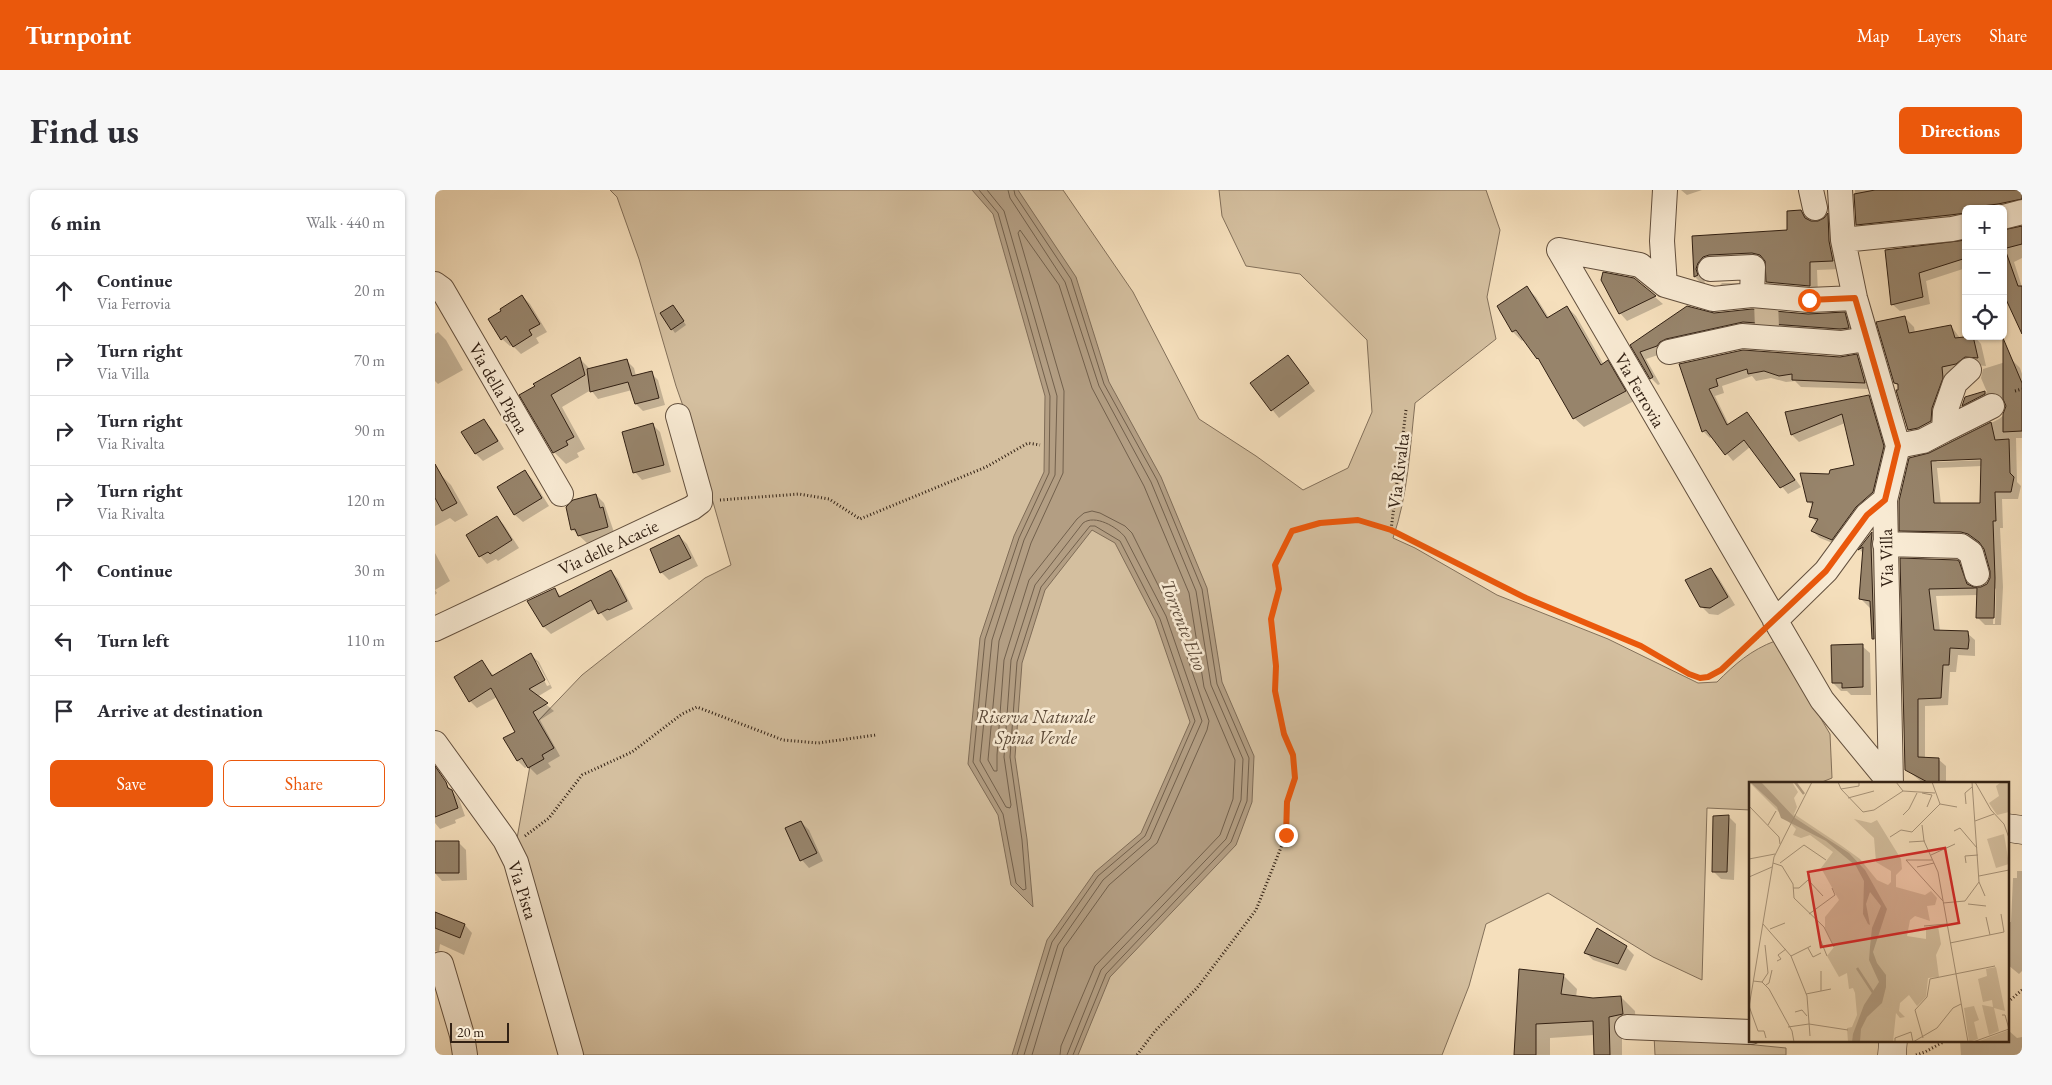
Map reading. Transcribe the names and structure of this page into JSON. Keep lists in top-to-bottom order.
{
  "streets": {
    "street": [
      "Via della Pigna",
      "Via Ferrovia",
      "Via delle Acacie",
      "Via Villa",
      "Via Pista"
    ],
    "path": ["Via Rivalta"]
  },
  "crossings": [
    ["Via Ferrovia", "Via Rivalta"],
    ["Via Ferrovia", "Via Villa"]
  ],
  "water": ["Torrente Elvo"],
  "parks": ["Riserva Naturale Spina Verde"],
  "scale_bar": "20 m",
  "page": {
    "header": "Turnpoint",
    "nav": ["Map", "Layers", "Share"],
    "buttons": [
      "Directions",
      ["Save", "Share"]
    ],
    "title": "Find us",
    "heading": ["6 min", "Walk · 440 m"],
    "map_buttons": ["+", "−"],
    "list": [
      ["Continue", "Via Ferrovia", "20 m"],
      ["Turn right", "Via Villa", "70 m"],
      ["Turn right", "Via Rivalta", "90 m"],
      ["Turn right", "Via Rivalta", "120 m"],
      ["Continue", "30 m"],
      ["Turn left", "110 m"],
      "Arrive at destination"
    ],
    "scale": "20 m"
  }
}
